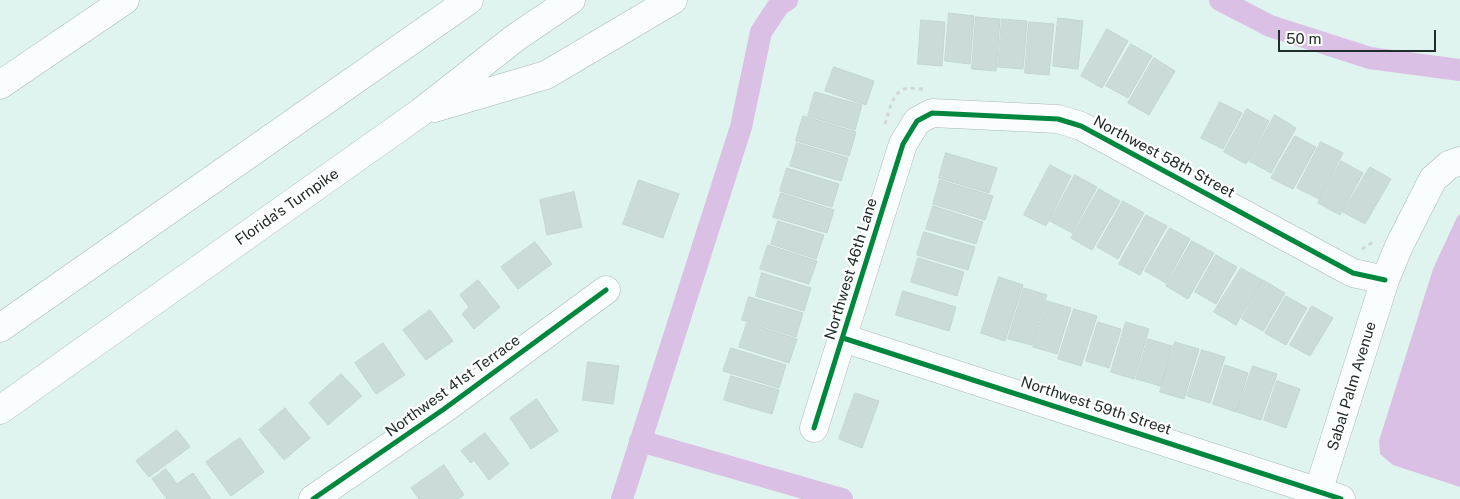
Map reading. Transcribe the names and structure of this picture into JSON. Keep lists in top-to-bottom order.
{
  "streets": {
    "main road": [
      "Northwest 58th Street",
      "Florida's Turnpike",
      "Northwest 46th Lane",
      "Northwest 41st Terrace",
      "Sabal Palm Avenue",
      "Northwest 59th Street"
    ]
  },
  "crossings": [
    ["Northwest 58th Street", "Northwest 46th Lane"],
    ["Northwest 58th Street", "Sabal Palm Avenue"],
    ["Northwest 46th Lane", "Northwest 59th Street"],
    ["Sabal Palm Avenue", "Northwest 59th Street"]
  ],
  "scale_bar": "50 m"
}
